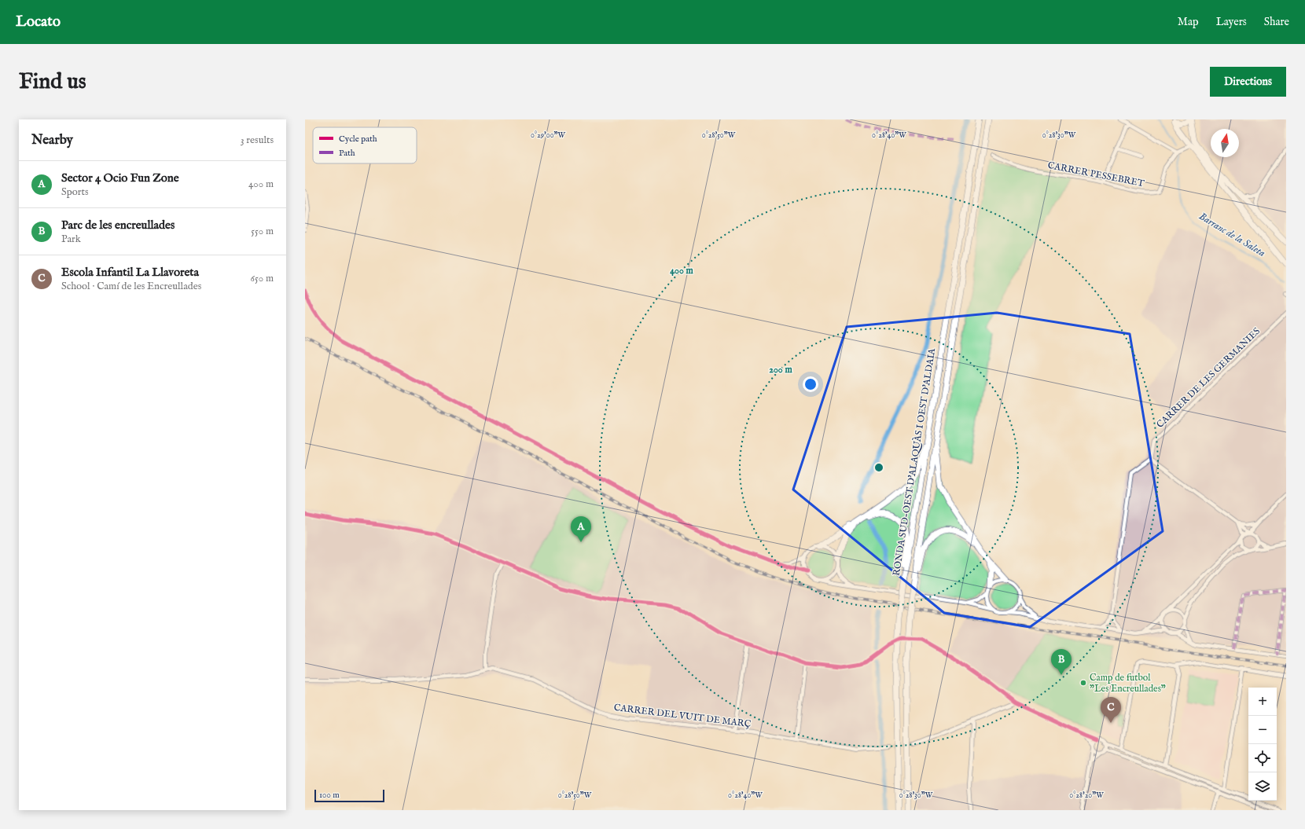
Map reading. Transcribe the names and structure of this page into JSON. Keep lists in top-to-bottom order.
{
  "streets": {
    "main road": ["RONDA SUD-OEST D'ALAQUÀS I OEST D'ALDAIA"],
    "street": ["CARRER PESSEBRET", "CARRER DE LES GERMANIES", "CARRER DEL VUIT DE MARÇ"]
  },
  "water": ["Barranc de la Saleta"],
  "places": ["Camp de futbol \"Les Encreullades\""],
  "legend": ["Cycle path", "Path"],
  "scale_bar": "100 m",
  "north": "top",
  "page": {
    "header": "Locato",
    "nav": ["Map", "Layers", "Share"],
    "buttons": "Directions",
    "title": "Find us",
    "heading": ["Nearby", "3 results"],
    "list": [
      {
        "mark": "A",
        "name": "Sector 4 Ocio Fun Zone",
        "note": "Sports",
        "value": "400 m"
      },
      {
        "mark": "B",
        "name": "Parc de les encreullades",
        "note": "Park",
        "value": "550 m"
      },
      {
        "mark": "C",
        "name": "Escola Infantil La Llavoreta",
        "note": "School · Camí de les Encreullades",
        "value": "650 m"
      }
    ],
    "pins": ["A", "B", "C"],
    "map_buttons": ["+", "−"],
    "scale": "100 m"
  },
  "coordinates": [
    "0°29'00\"W",
    "0°28'50\"W",
    "0°28'40\"W",
    "0°28'30\"W",
    "0°28'20\"W"
  ],
  "rings": ["400 m", "200 m"]
}
